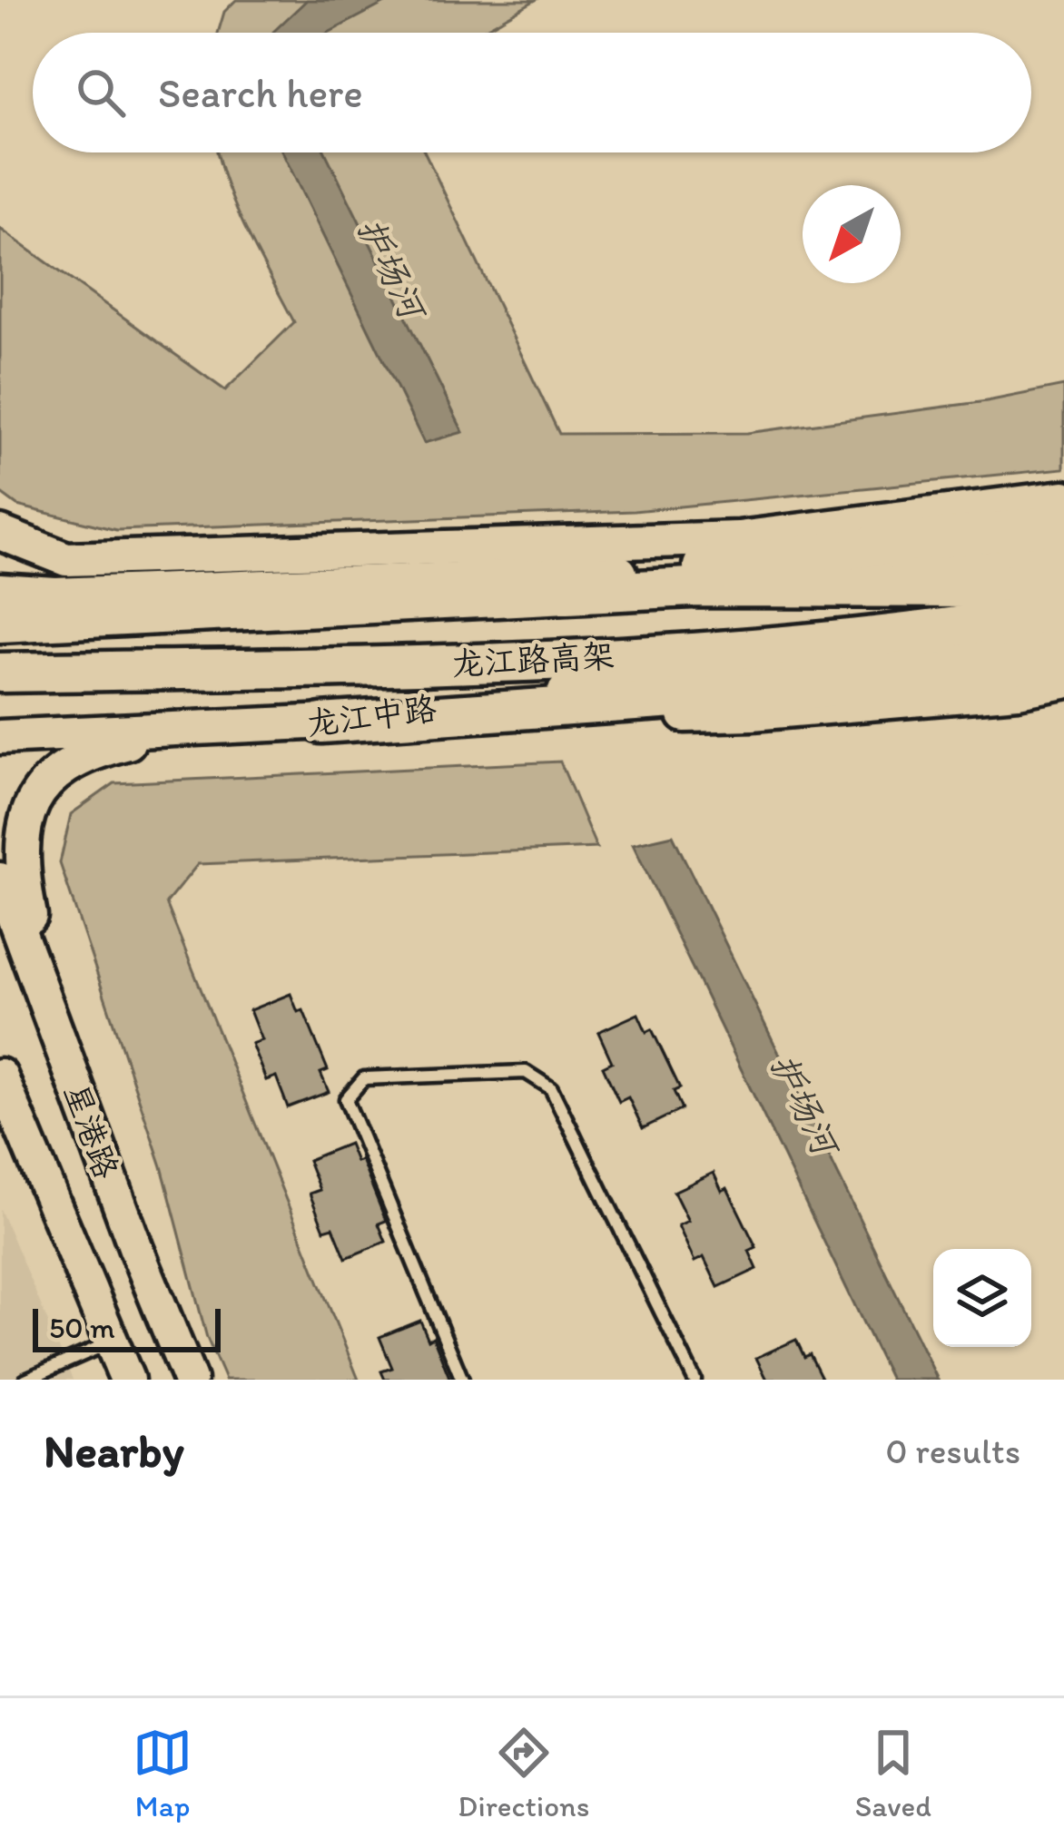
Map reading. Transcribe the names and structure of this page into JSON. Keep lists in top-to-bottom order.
{
  "streets": {
    "highway": ["龙江路高架"],
    "main road": ["龙江中路", "星港路"]
  },
  "water": ["护场河"],
  "scale_bar": "50 m",
  "north": "bottom left",
  "page": {
    "search": "Search here",
    "scale": "50 m",
    "heading": ["Nearby", "0 results"],
    "nav": ["Map", "Directions", "Saved"]
  }
}
